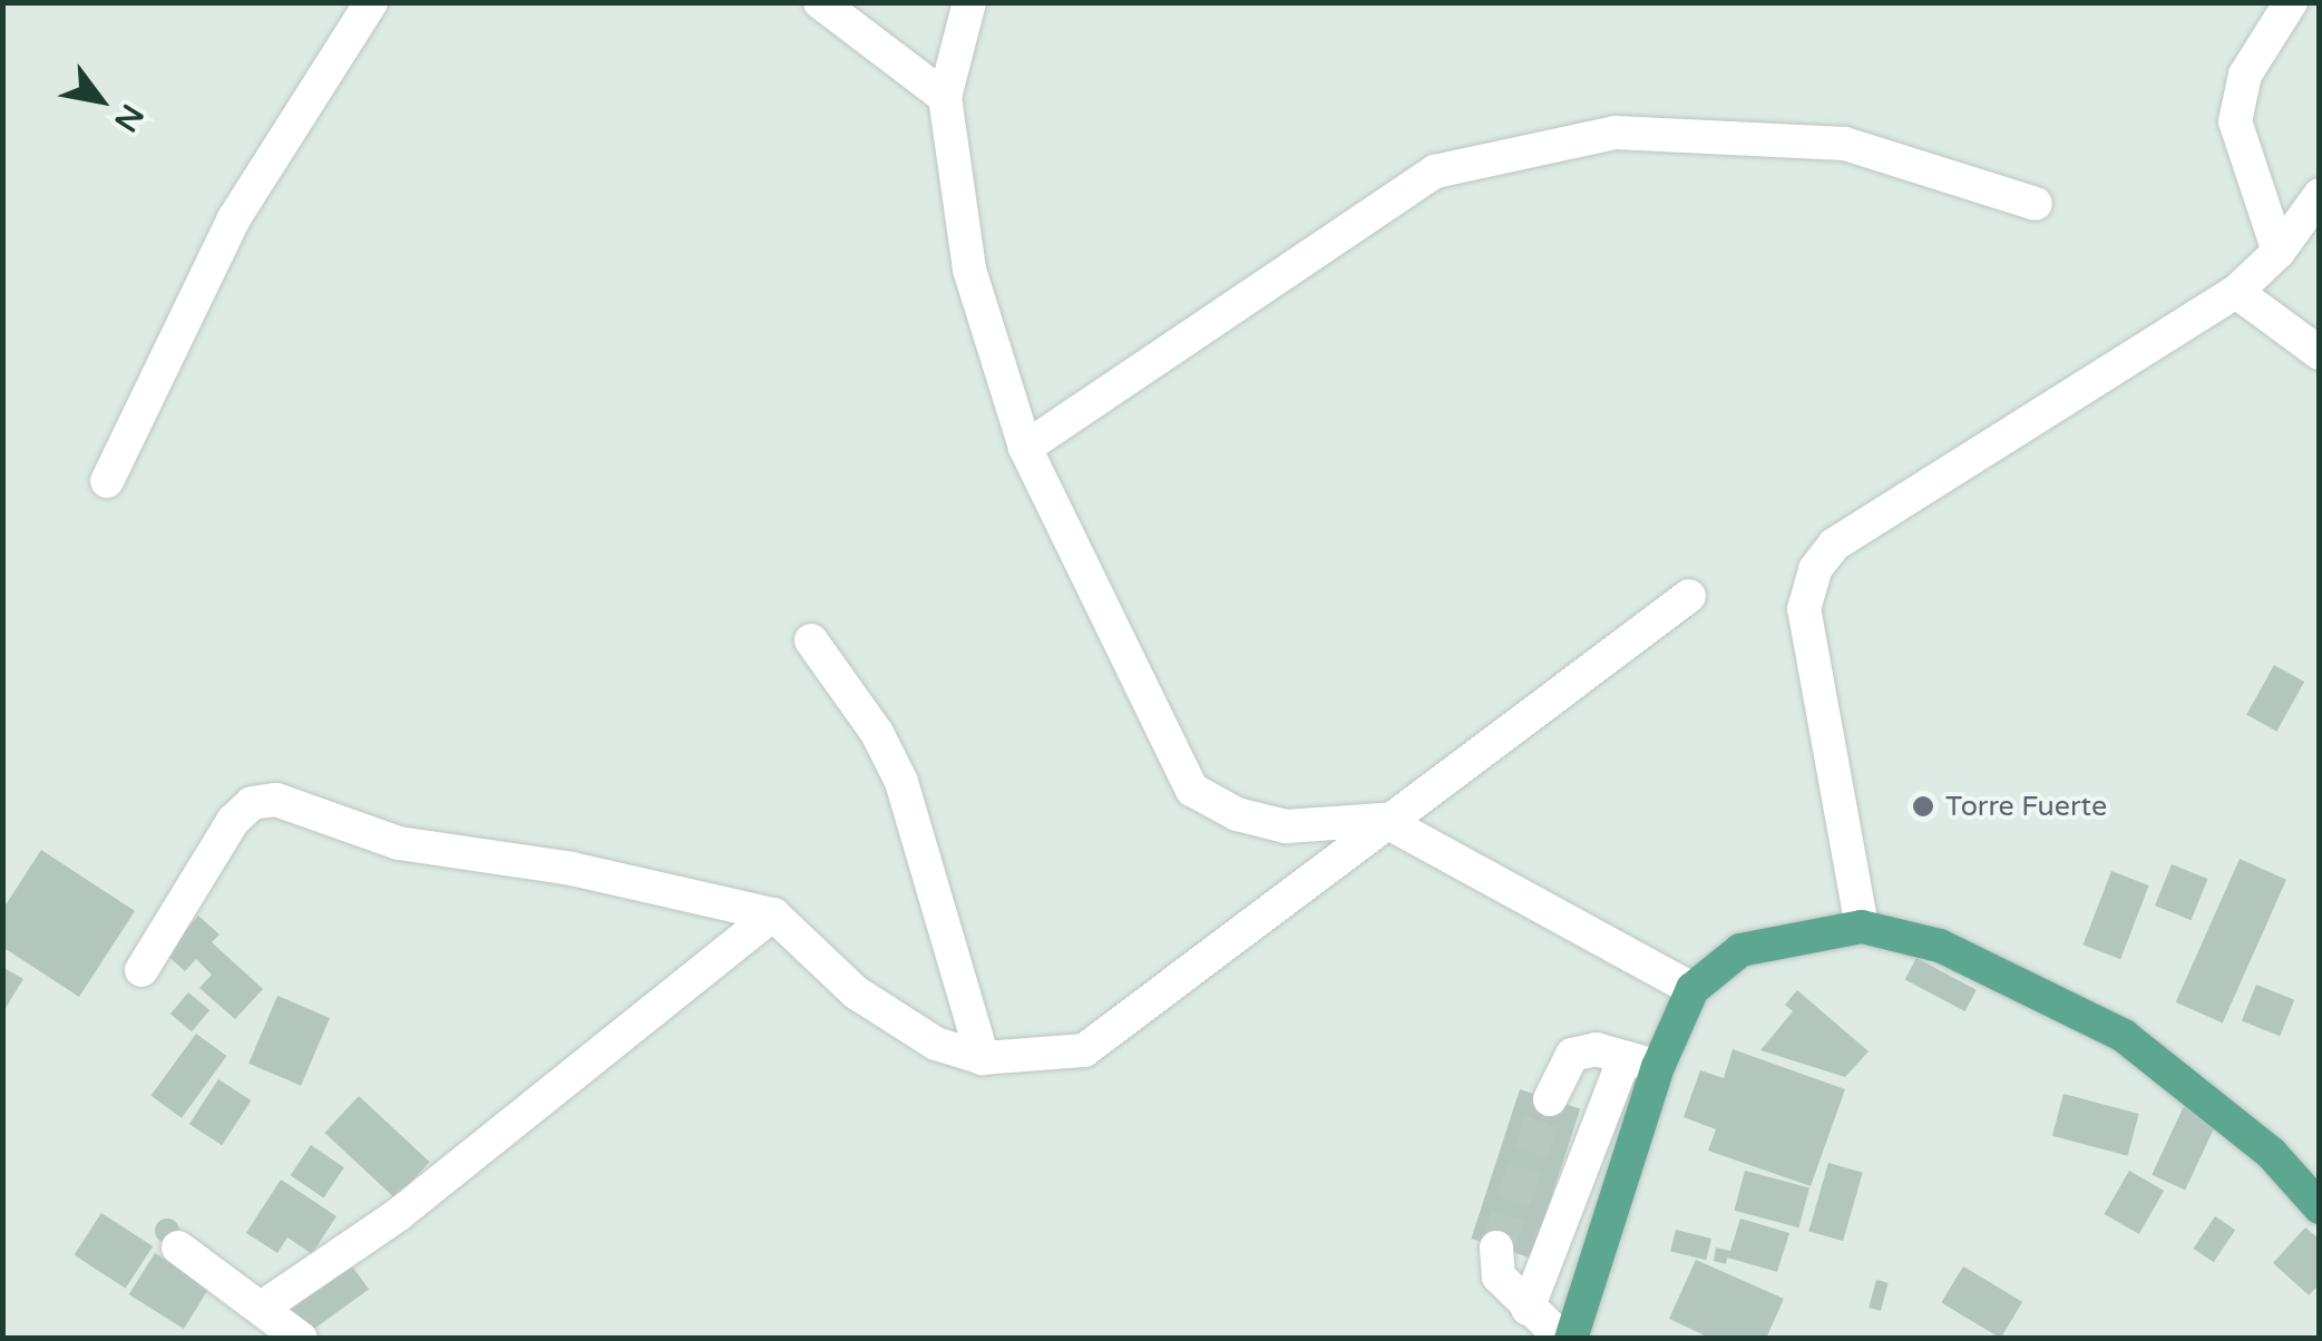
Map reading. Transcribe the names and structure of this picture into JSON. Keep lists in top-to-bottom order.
{
  "places": ["Torre Fuerte"],
  "north": "bottom right"
}
